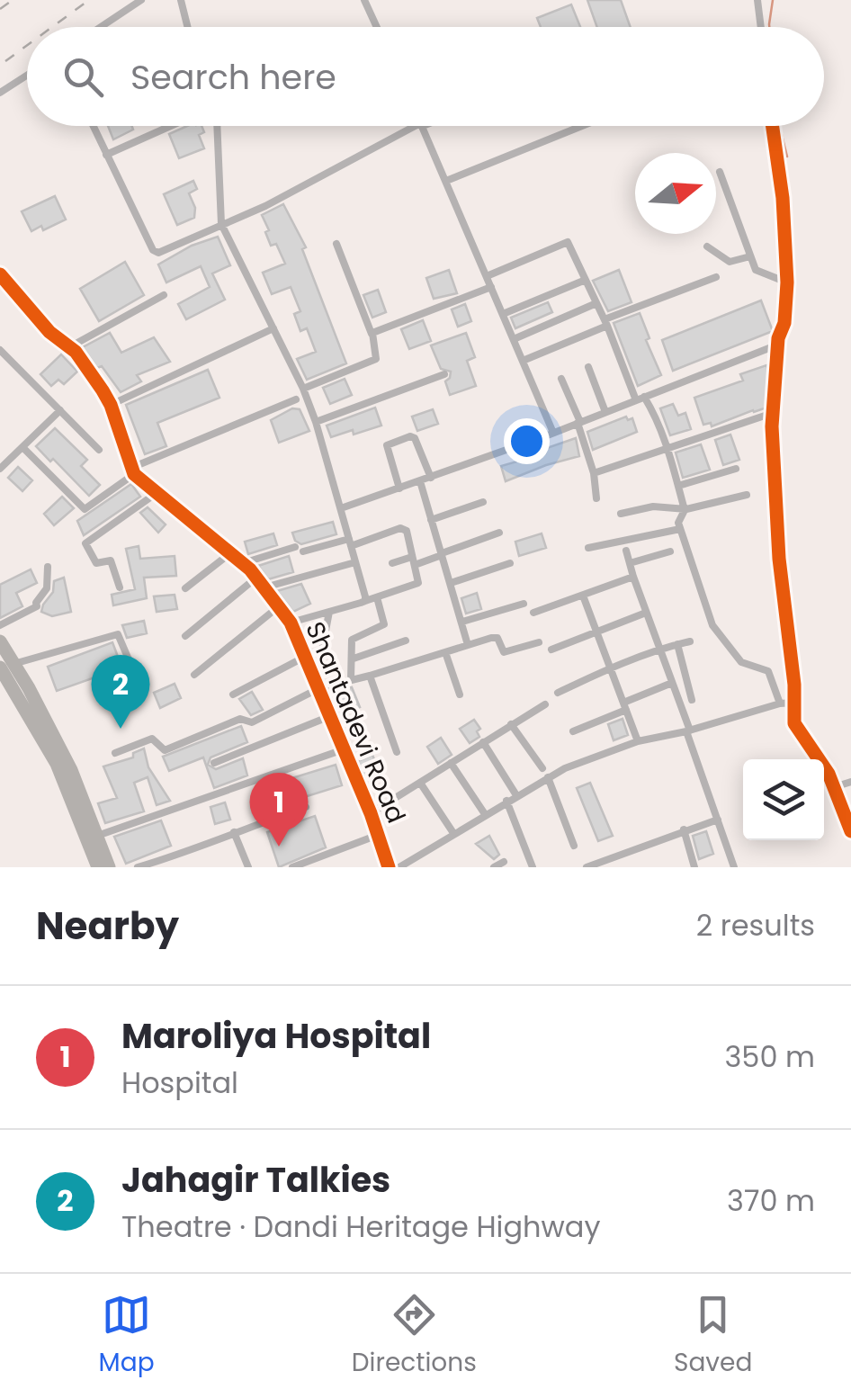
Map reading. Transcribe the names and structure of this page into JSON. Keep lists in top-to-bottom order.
{
  "streets": {
    "street": ["Shantadevi Road"]
  },
  "north": "right",
  "page": {
    "search": "Search here",
    "pins": ["2", "1"],
    "heading": ["Nearby", "2 results"],
    "list": [
      {
        "mark": "1",
        "name": "Maroliya Hospital",
        "note": "Hospital",
        "value": "350 m"
      },
      {
        "mark": "2",
        "name": "Jahagir Talkies",
        "note": "Theatre · Dandi Heritage Highway",
        "value": "370 m"
      }
    ],
    "nav": ["Map", "Directions", "Saved"]
  }
}
